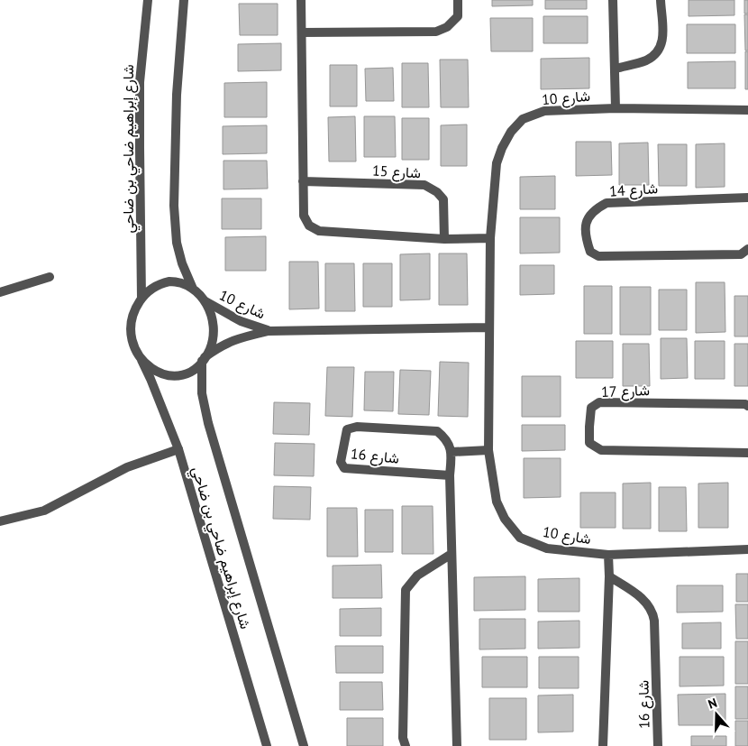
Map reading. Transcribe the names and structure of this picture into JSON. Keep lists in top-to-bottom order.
{
  "streets": {
    "street": [
      "شارع 10",
      "شارع إبراهيم ضاحي بن ضاحي",
      "شارع 15",
      "شارع 14",
      "شارع 17",
      "شارع 16"
    ]
  },
  "crossings": [
    ["شارع 10", "شارع إبراهيم ضاحي بن ضاحي"]
  ],
  "north": "top"
}
